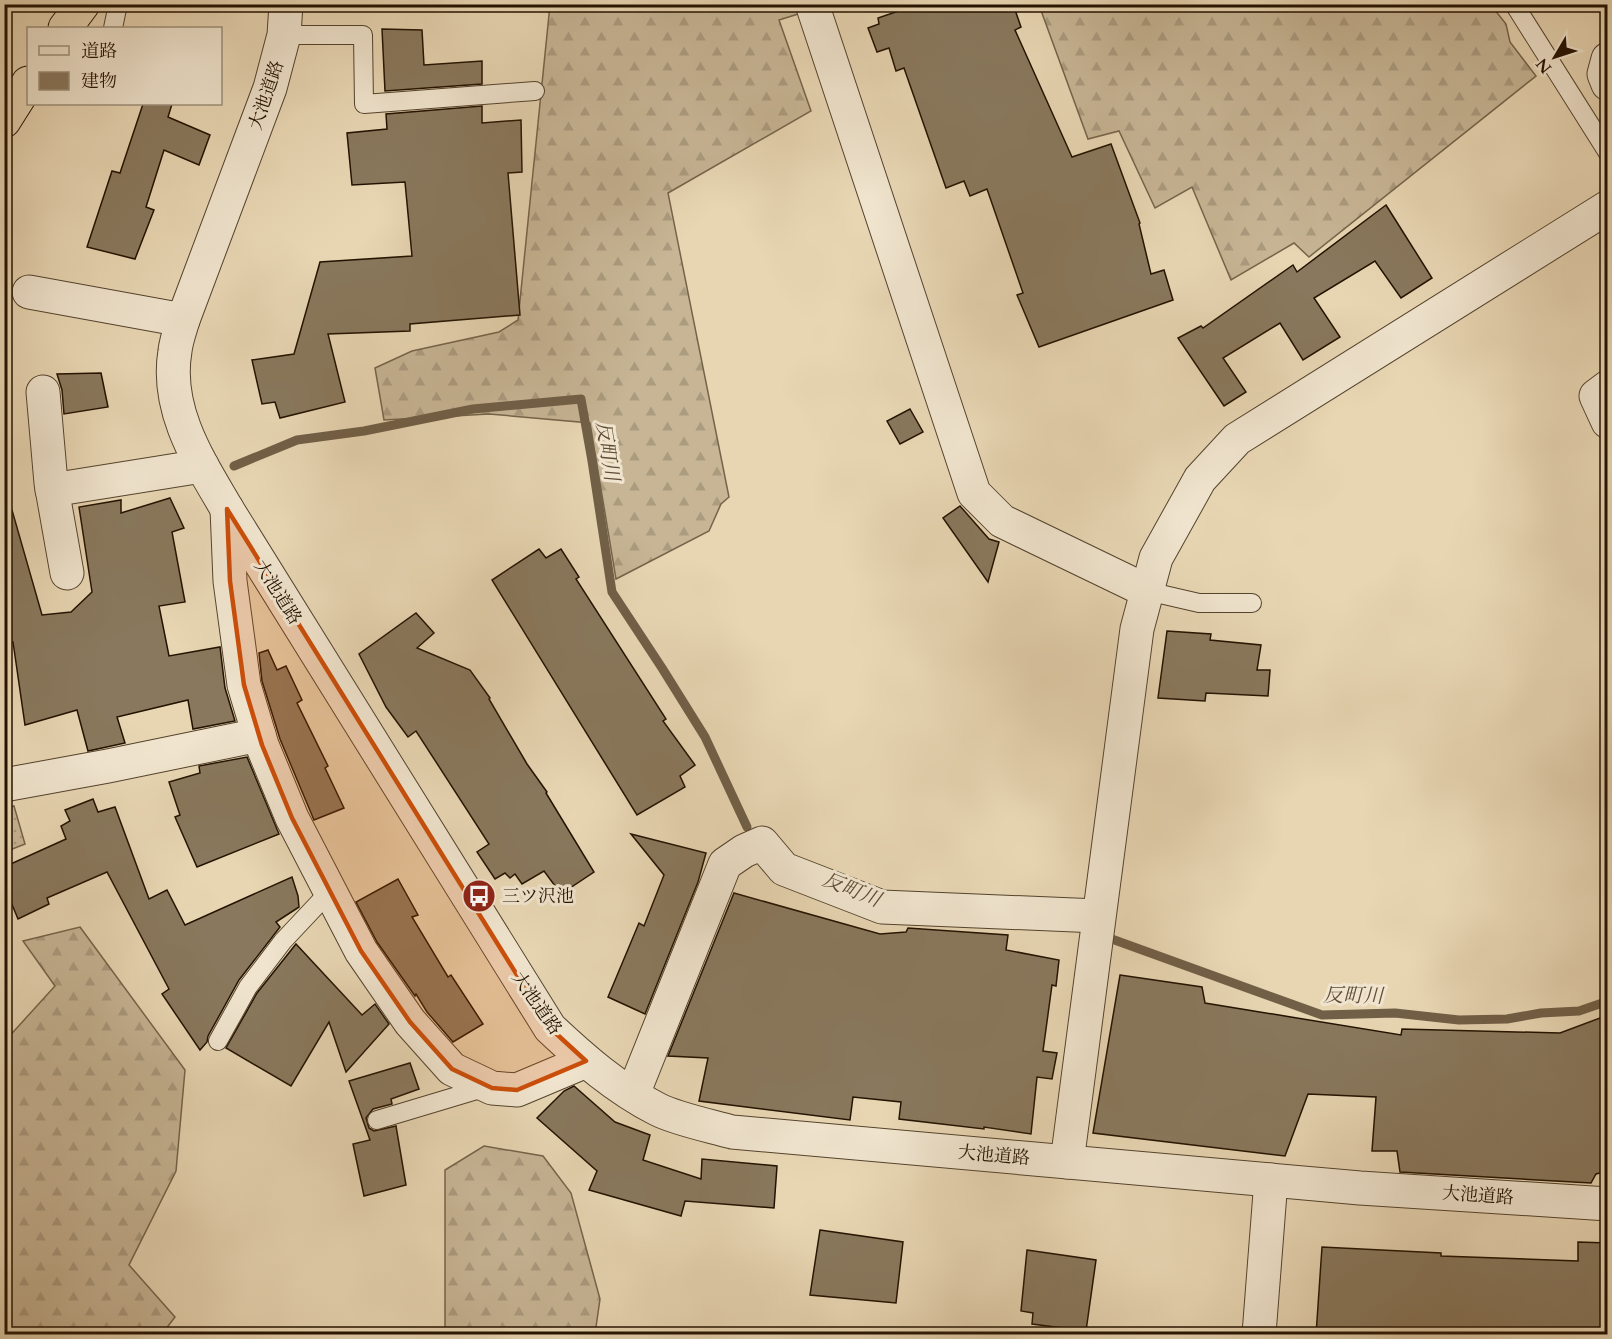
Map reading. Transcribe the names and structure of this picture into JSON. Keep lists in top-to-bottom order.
{
  "streets": {
    "street": ["大池道路"]
  },
  "water": ["反町川"],
  "places": {
    "bus stop": ["三ツ沢池"]
  },
  "legend": ["道路", "建物"],
  "north": "bottom left"
}
